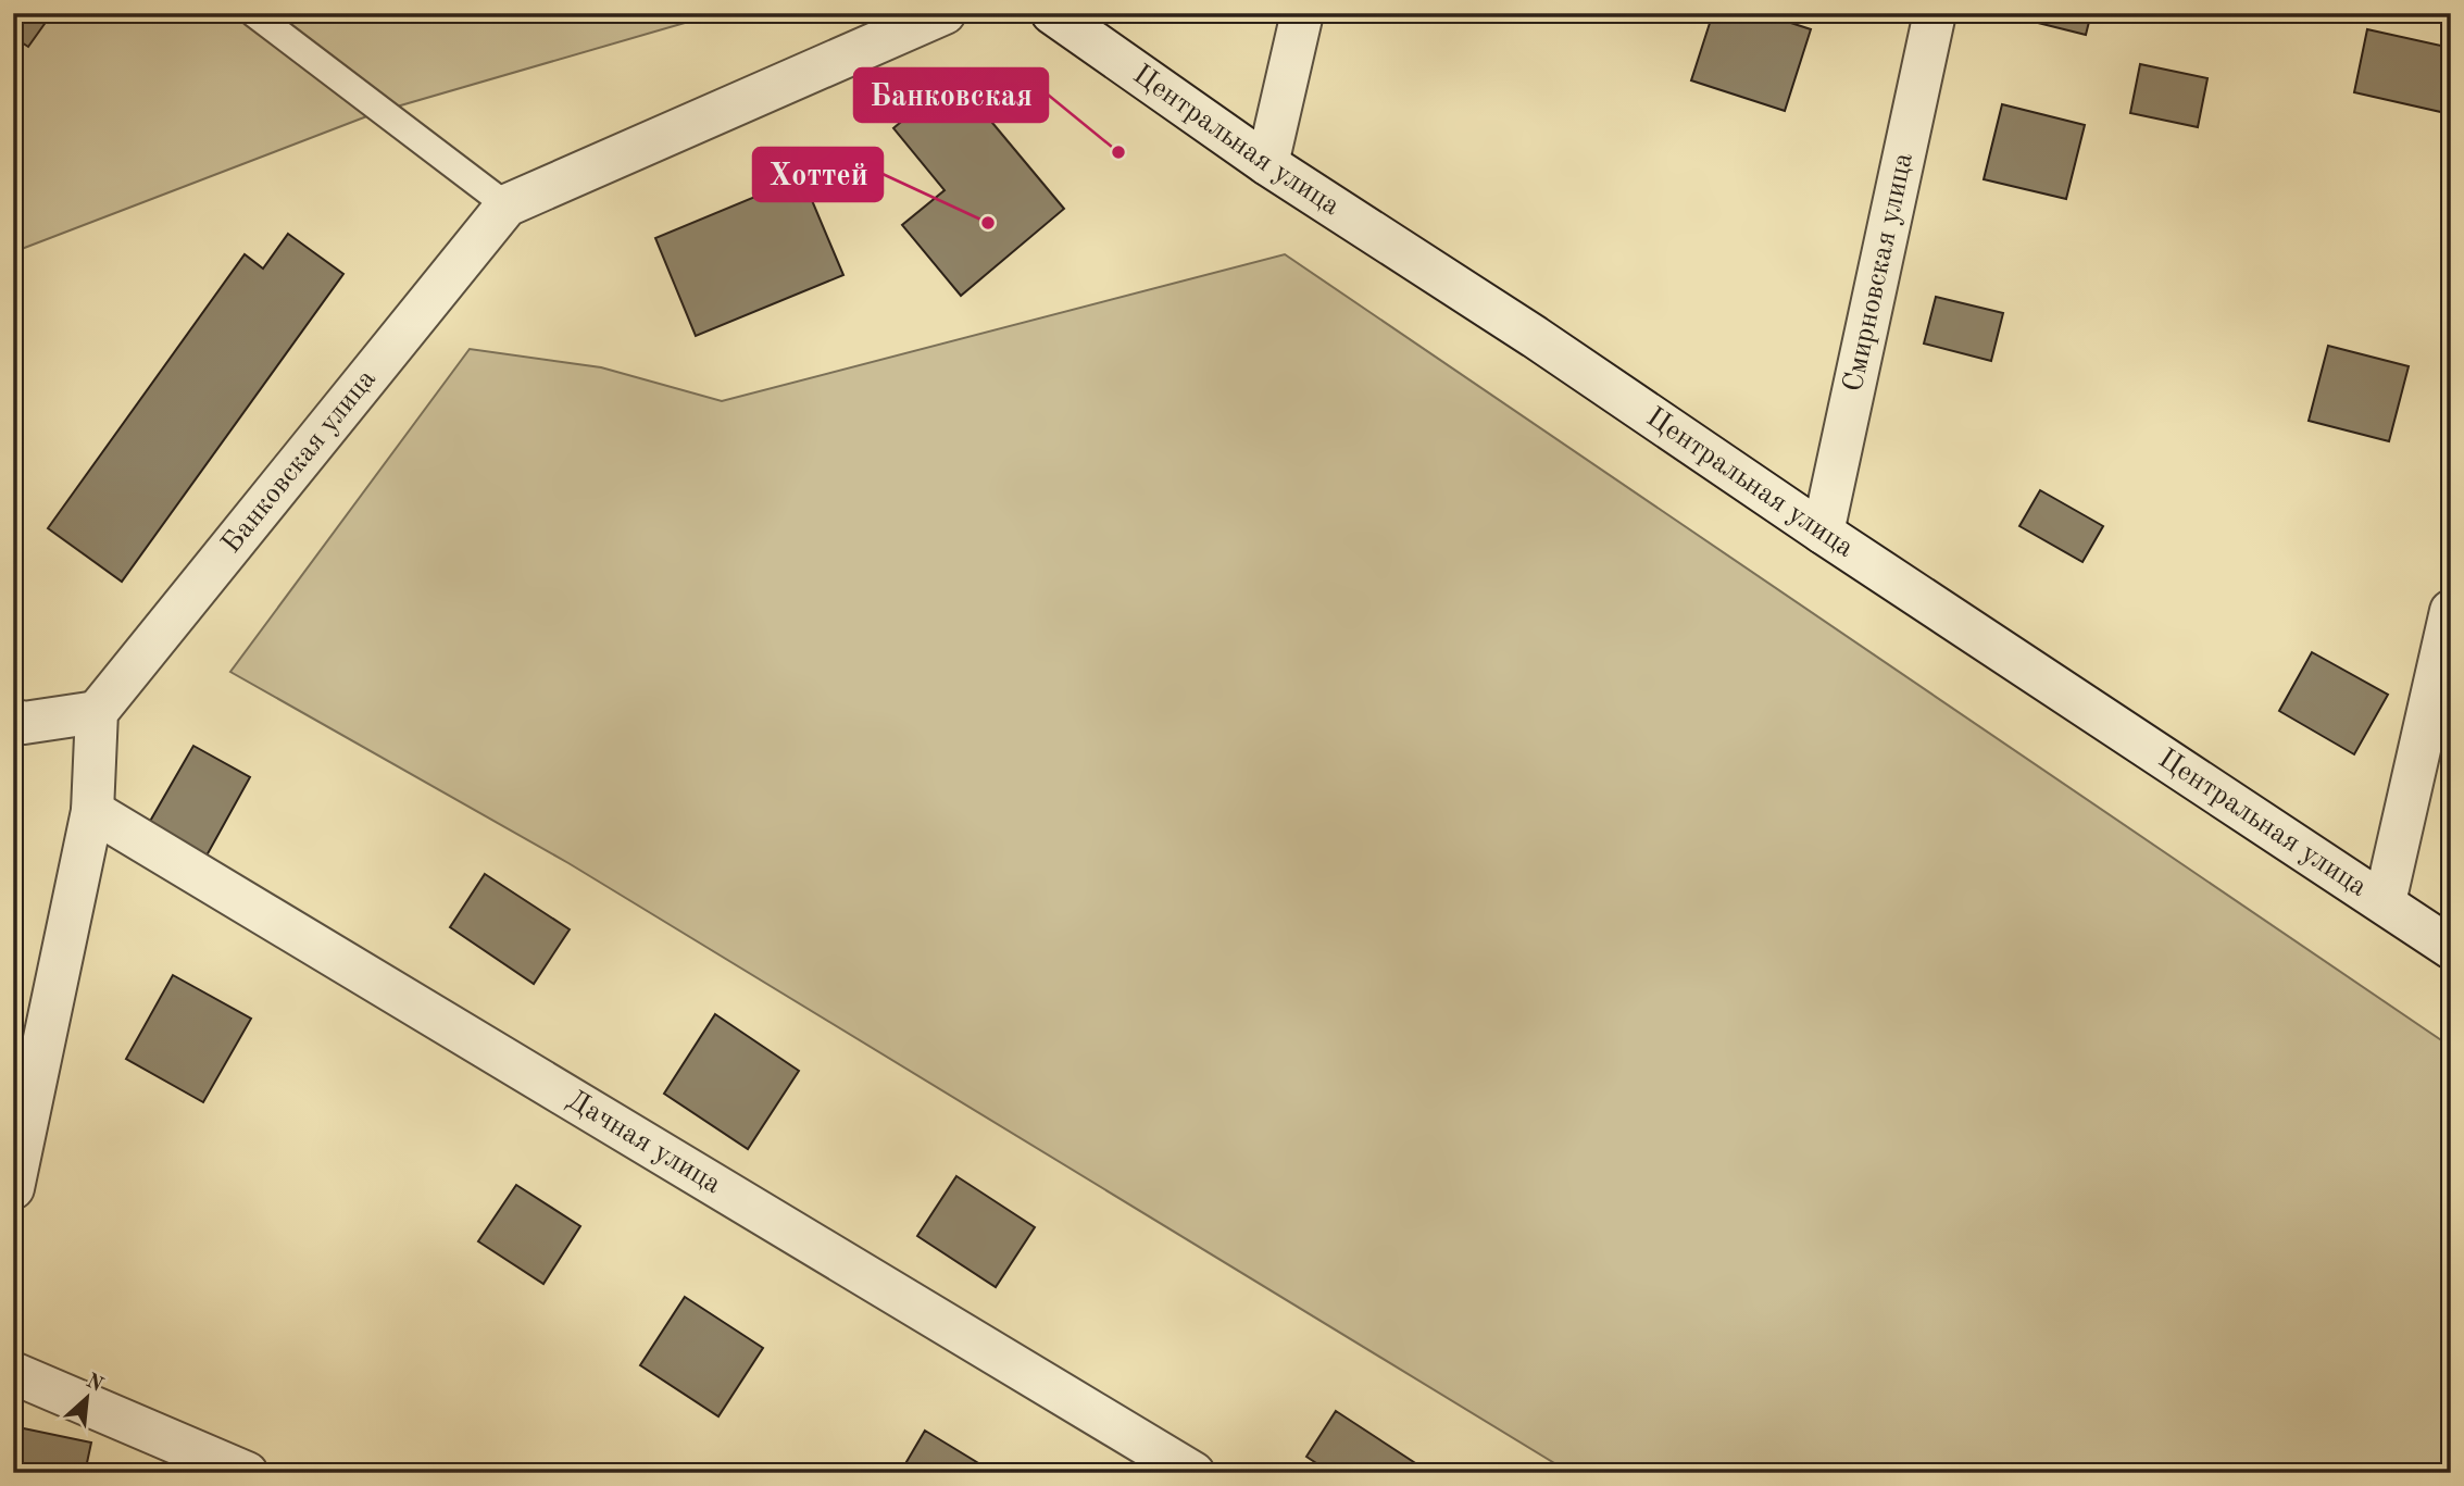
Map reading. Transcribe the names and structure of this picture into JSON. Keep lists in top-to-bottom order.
{
  "streets": {
    "street": [
      "Центральная улица",
      "Смирновская улица",
      "Банковская улица",
      "Дачная улица"
    ]
  },
  "crossings": [
    ["Центральная улица", "Смирновская улица"]
  ],
  "places": ["Банковская", "Хоттей"],
  "north": "top right"
}
